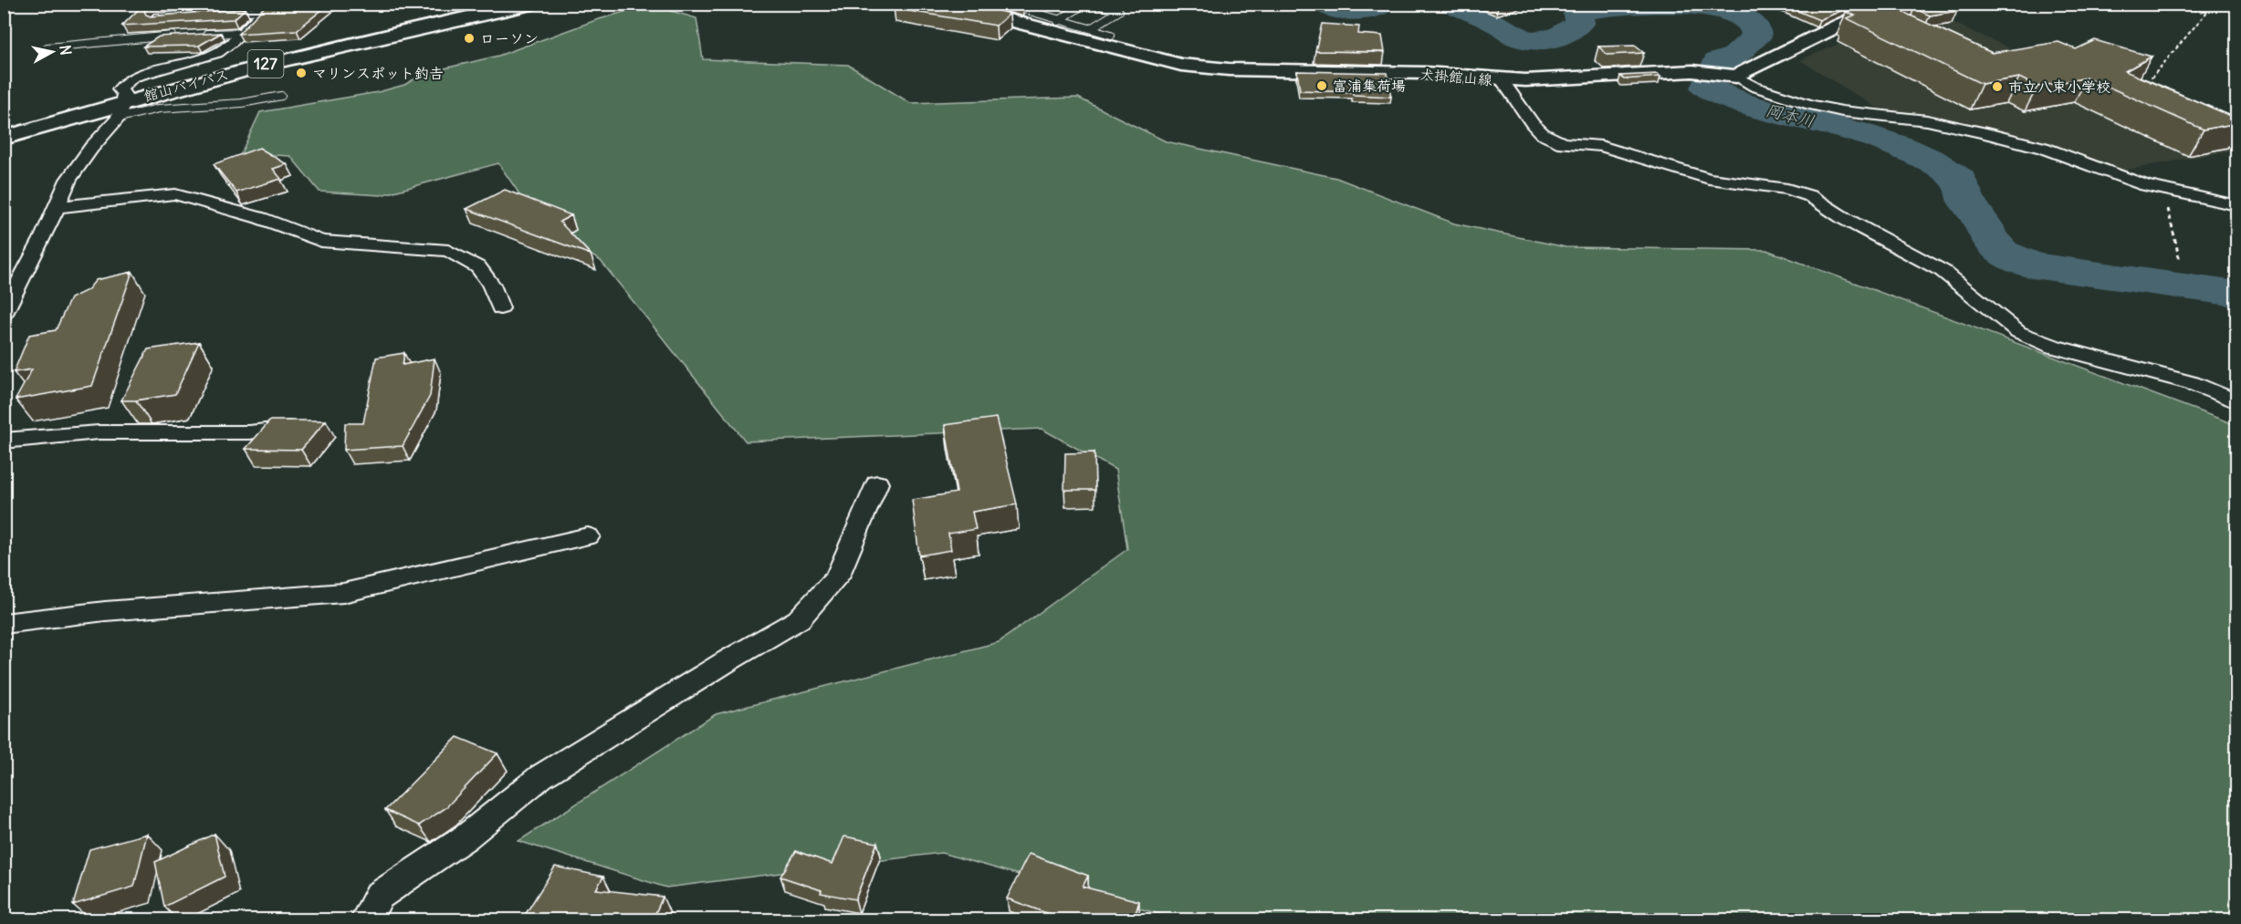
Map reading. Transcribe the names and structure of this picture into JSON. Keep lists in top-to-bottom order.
{
  "streets": {
    "main road": ["127", "犬掛館山線", "館山バイパス"]
  },
  "water": ["岡本川"],
  "places": [
    "ローソン",
    "マリンスポット釣𠮷",
    "富浦集荷場",
    "市立八束小学校"
  ],
  "north": "right"
}
